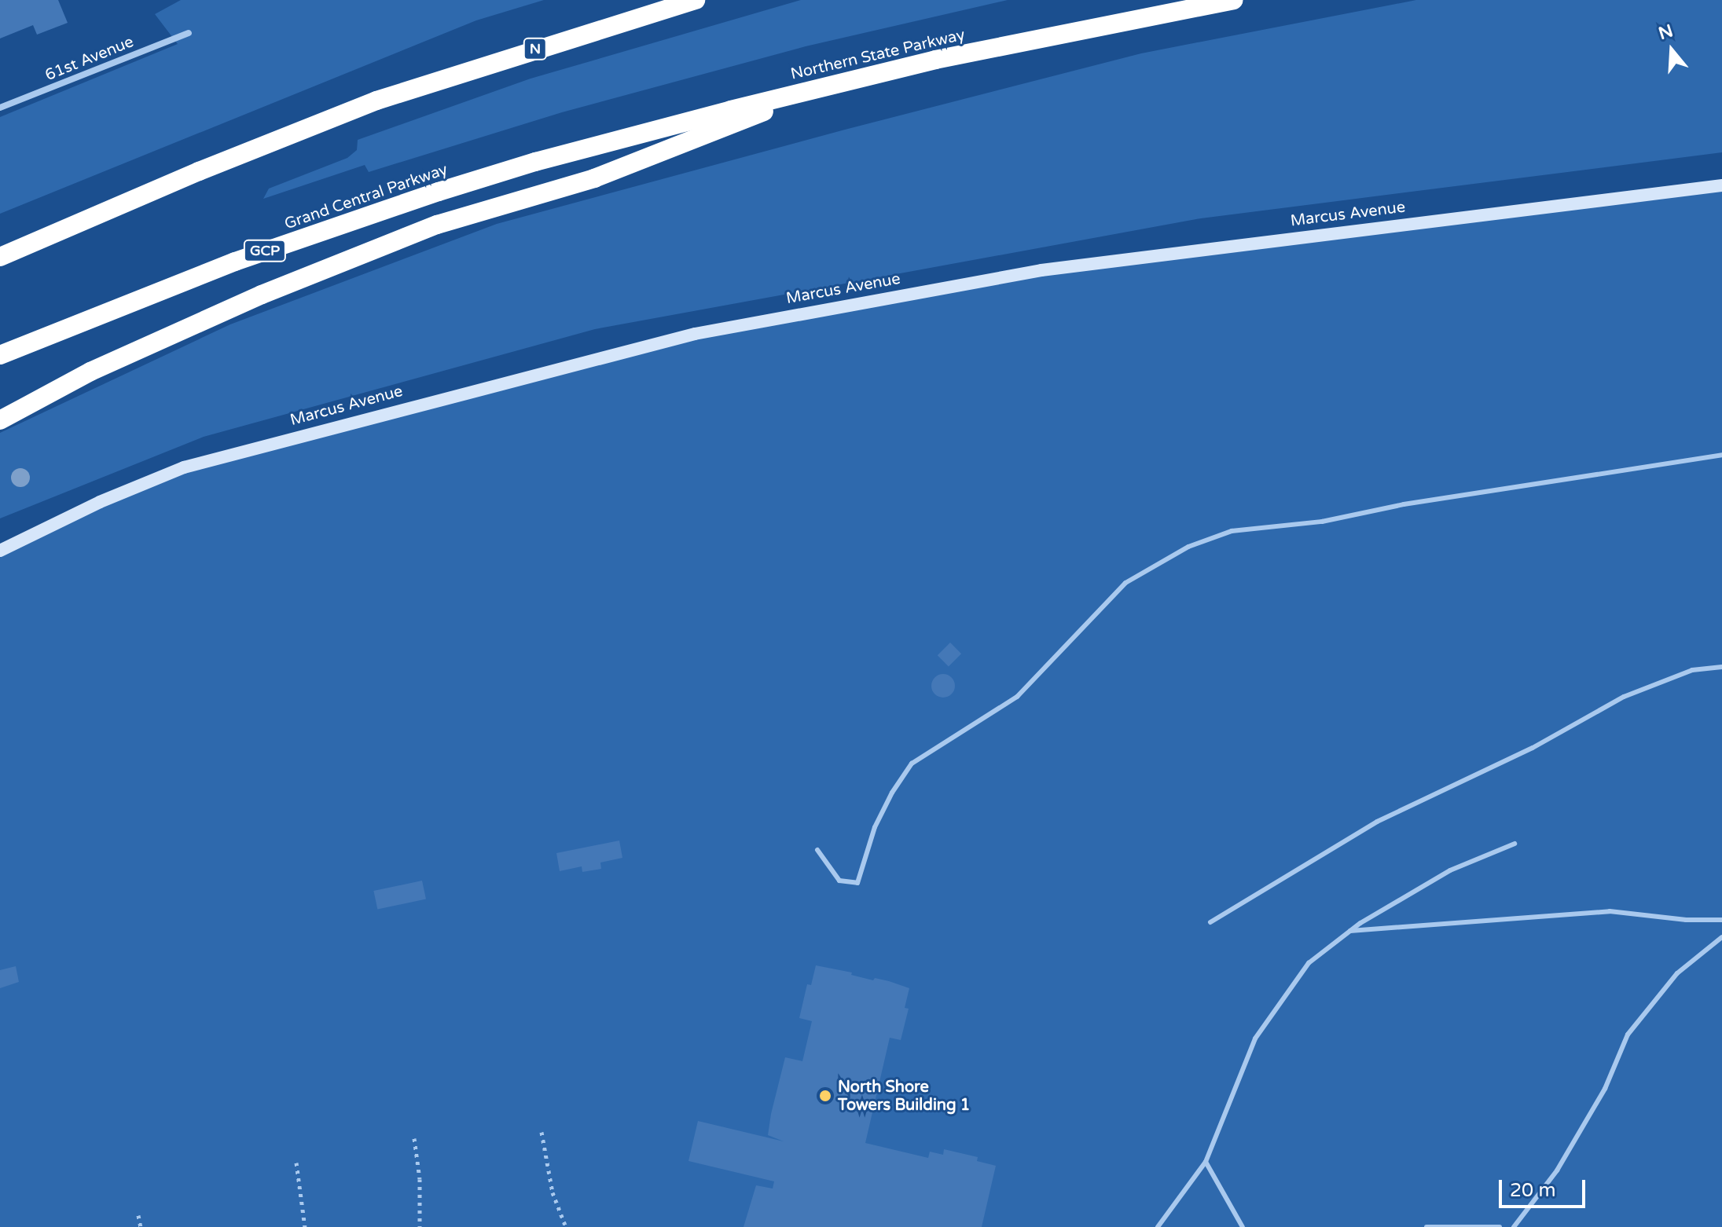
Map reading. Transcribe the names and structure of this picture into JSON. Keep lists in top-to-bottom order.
{
  "streets": {
    "highway": [
      "N",
      "Northern State Parkway",
      "Grand Central Parkway",
      "GCP"
    ],
    "main road": ["Marcus Avenue"],
    "street": ["61st Avenue"]
  },
  "crossings": [
    ["Northern State Parkway", "Grand Central Parkway"]
  ],
  "places": ["North Shore Towers Building 1"],
  "scale_bar": "20 m",
  "north": "top"
}
